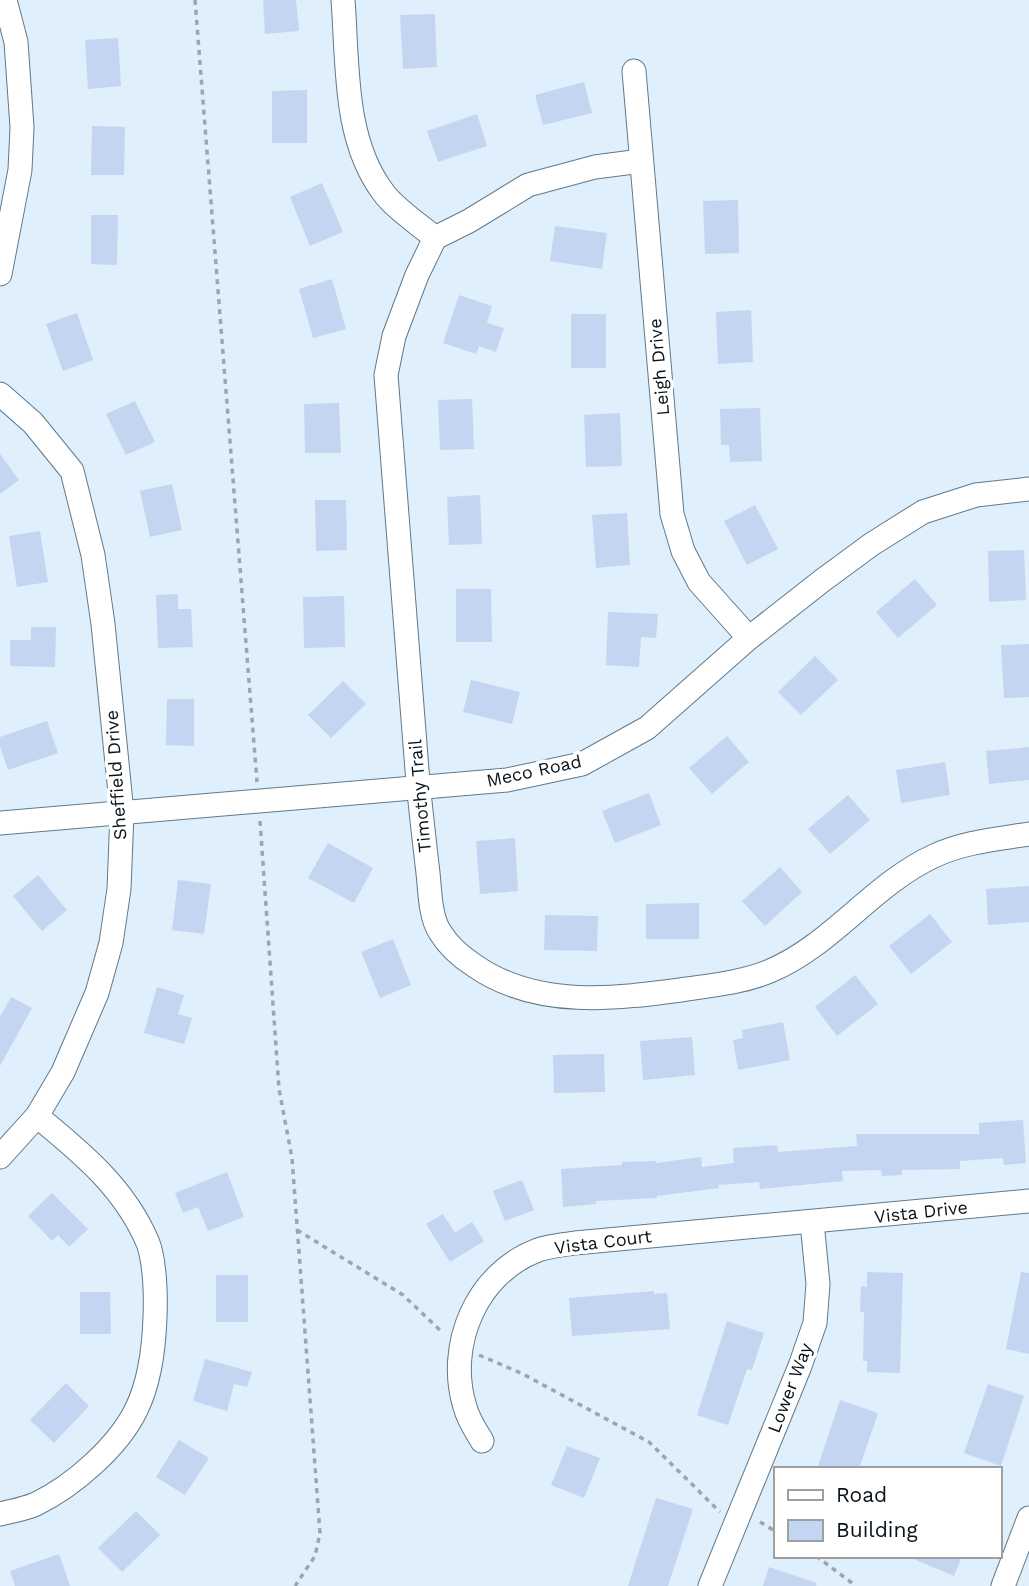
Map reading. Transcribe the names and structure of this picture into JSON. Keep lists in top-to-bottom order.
{
  "streets": {
    "street": [
      "Leigh Drive",
      "Meco Road",
      "Sheffield Drive",
      "Timothy Trail",
      "Vista Drive",
      "Vista Court",
      "Lower Way"
    ]
  },
  "crossings": [
    ["Leigh Drive", "Meco Road"],
    ["Meco Road", "Sheffield Drive"],
    ["Meco Road", "Timothy Trail"],
    ["Vista Drive", "Vista Court"],
    ["Vista Drive", "Lower Way"],
    ["Vista Court", "Lower Way"]
  ],
  "legend": ["Road", "Building"]
}
